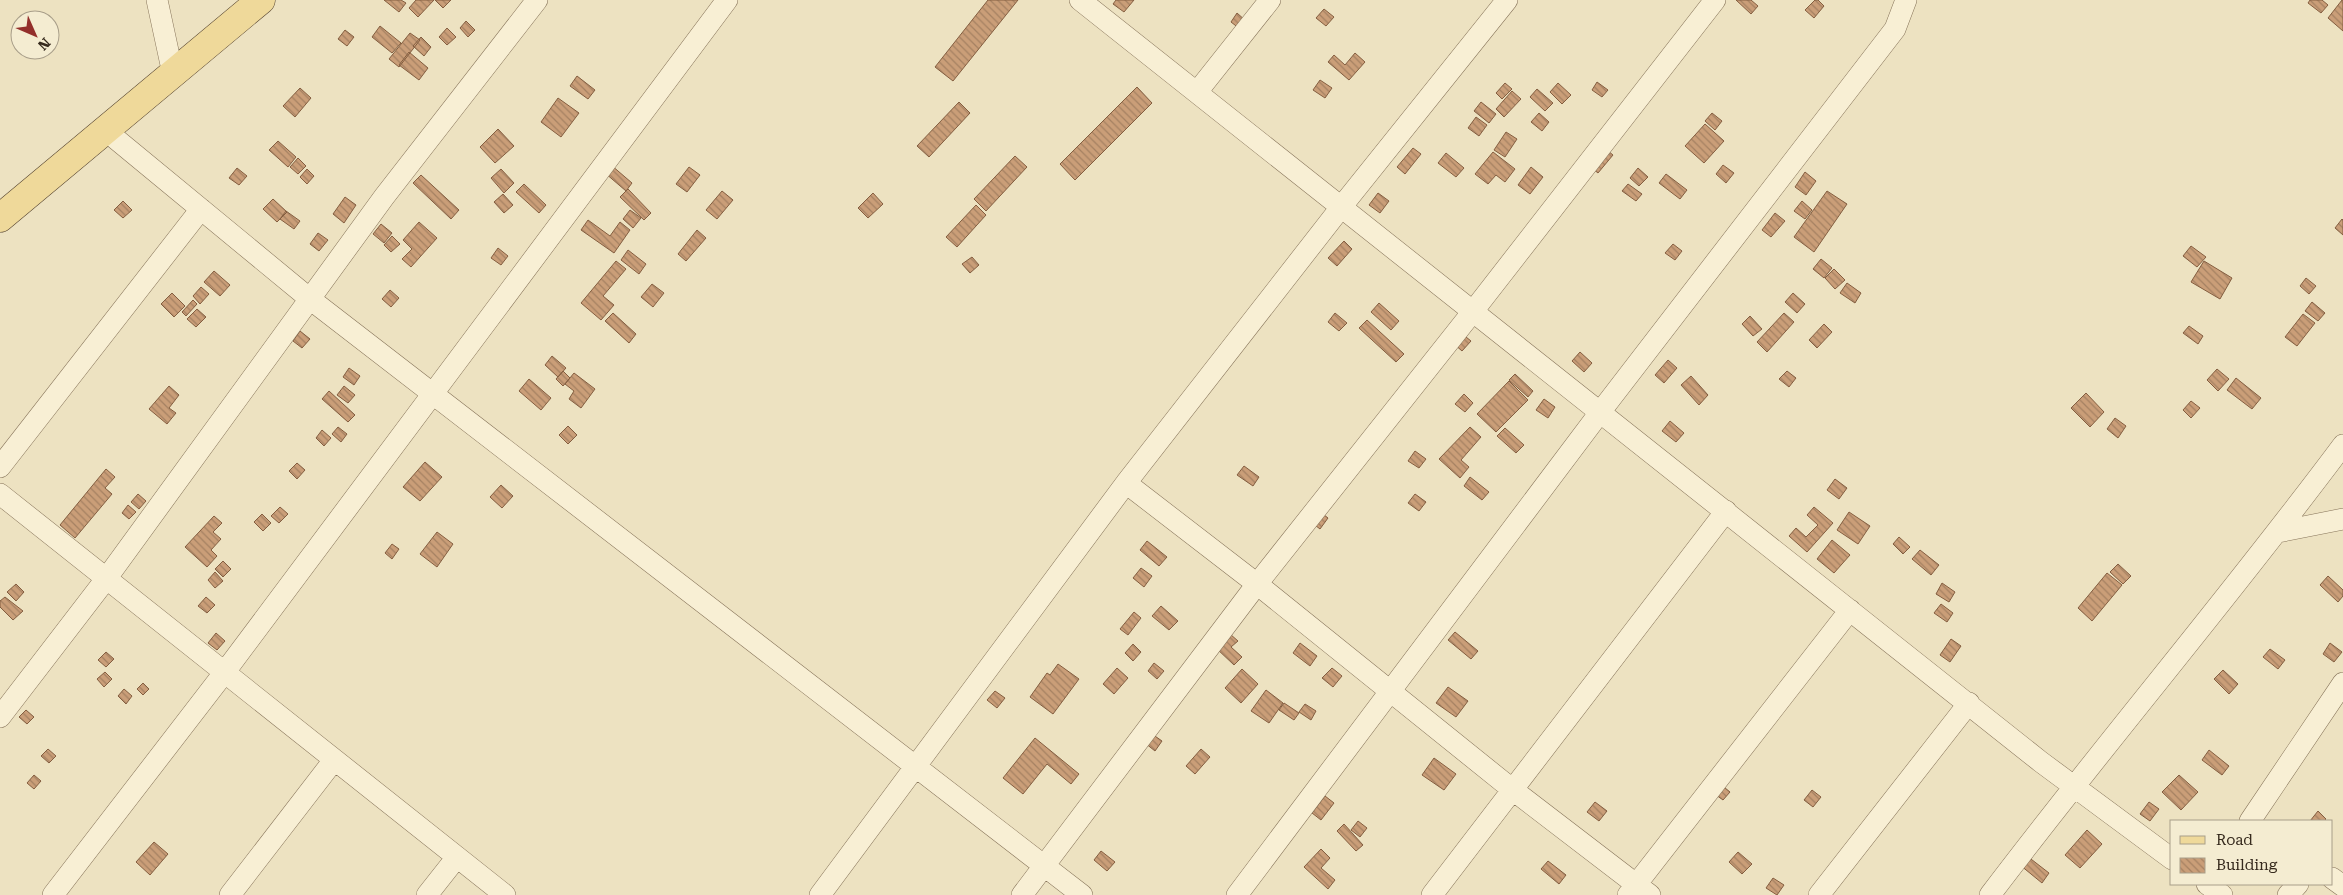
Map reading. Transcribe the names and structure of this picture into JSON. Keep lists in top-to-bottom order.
{
  "legend": ["Road", "Building"],
  "north": "bottom right"
}
